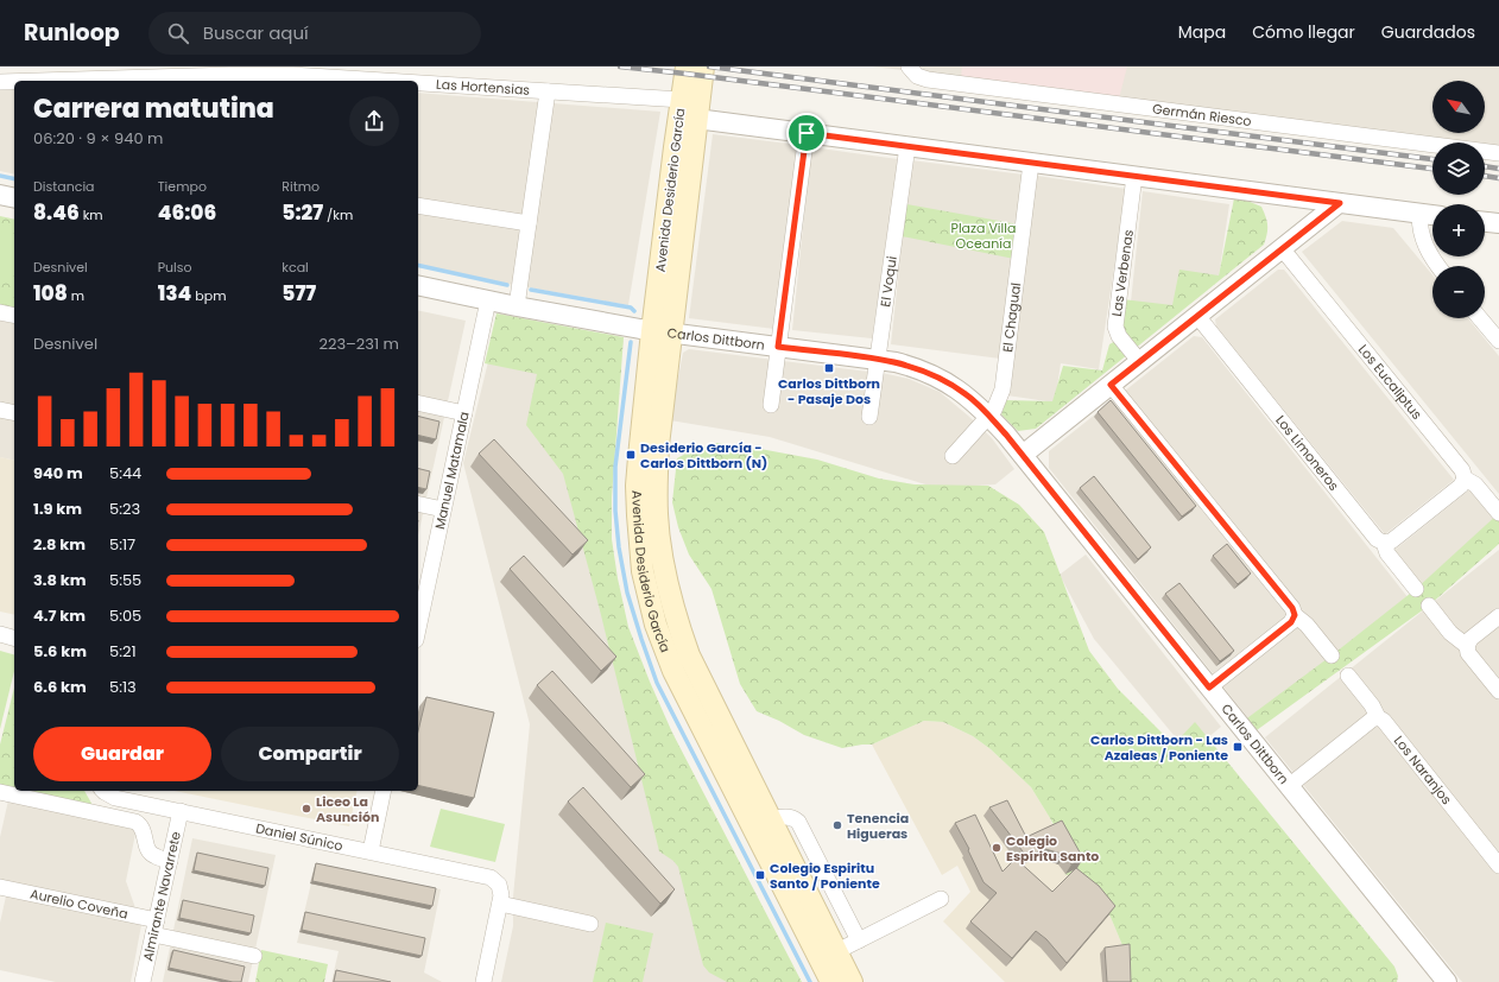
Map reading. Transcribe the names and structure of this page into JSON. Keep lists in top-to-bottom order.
{
  "streets": {
    "main road": ["Avenida Desiderio García"],
    "street": [
      "Las Hortensias",
      "Germán Riesco",
      "Las Verbenas",
      "El Voqui",
      "El Chagual",
      "Carlos Dittborn",
      "Los Eucaliptus",
      "Los Limoneros",
      "Manuel Matamala",
      "Los Naranjos",
      "Daniel Súnico",
      "Almirante Navarrete",
      "Aurelio Coveña"
    ]
  },
  "crossings": [
    ["Las Hortensias", "Avenida Desiderio García"],
    ["Avenida Desiderio García", "Carlos Dittborn"],
    ["El Voqui", "Carlos Dittborn"],
    ["El Chagual", "Carlos Dittborn"],
    ["Carlos Dittborn", "Manuel Matamala"],
    ["Daniel Súnico", "Almirante Navarrete"],
    ["Almirante Navarrete", "Aurelio Coveña"]
  ],
  "parks": ["Plaza Villa Oceanía"],
  "places": {
    "transit": [
      "Carlos Dittborn - Pasaje Dos",
      "Desiderio García - Carlos Dittborn (N)",
      "Carlos Dittborn - Las Azaleas / Poniente",
      "Colegio Espiritu Santo / Poniente"
    ],
    "other": ["Liceo La Asunción", "Tenencia Higueras", "Colegio Espíritu Santo"]
  },
  "north": "top left",
  "page": {
    "header": "Runloop",
    "search": "Buscar aquí",
    "nav": ["Mapa", "Cómo llegar", "Guardados"],
    "map_buttons": ["+", "−"],
    "heading": ["Carrera matutina", "06:20 · 9 × 940 m"],
    "stats": [
      ["Distancia", "8.46 km"],
      ["Tiempo", "46:06"],
      ["Ritmo", "5:27 /km"],
      ["Desnivel", "108 m"],
      ["Pulso", "134 bpm"],
      ["kcal", "577"]
    ],
    "chart": ["Desnivel", "223–231 m"],
    "list": [
      {
        "name": "940 m",
        "note": "5:44"
      },
      {
        "name": "1.9 km",
        "note": "5:23"
      },
      {
        "name": "2.8 km",
        "note": "5:17"
      },
      {
        "name": "3.8 km",
        "note": "5:55"
      },
      {
        "name": "4.7 km",
        "note": "5:05"
      },
      {
        "name": "5.6 km",
        "note": "5:21"
      },
      {
        "name": "6.6 km",
        "note": "5:13"
      }
    ],
    "buttons": ["Guardar", "Compartir"]
  }
}
